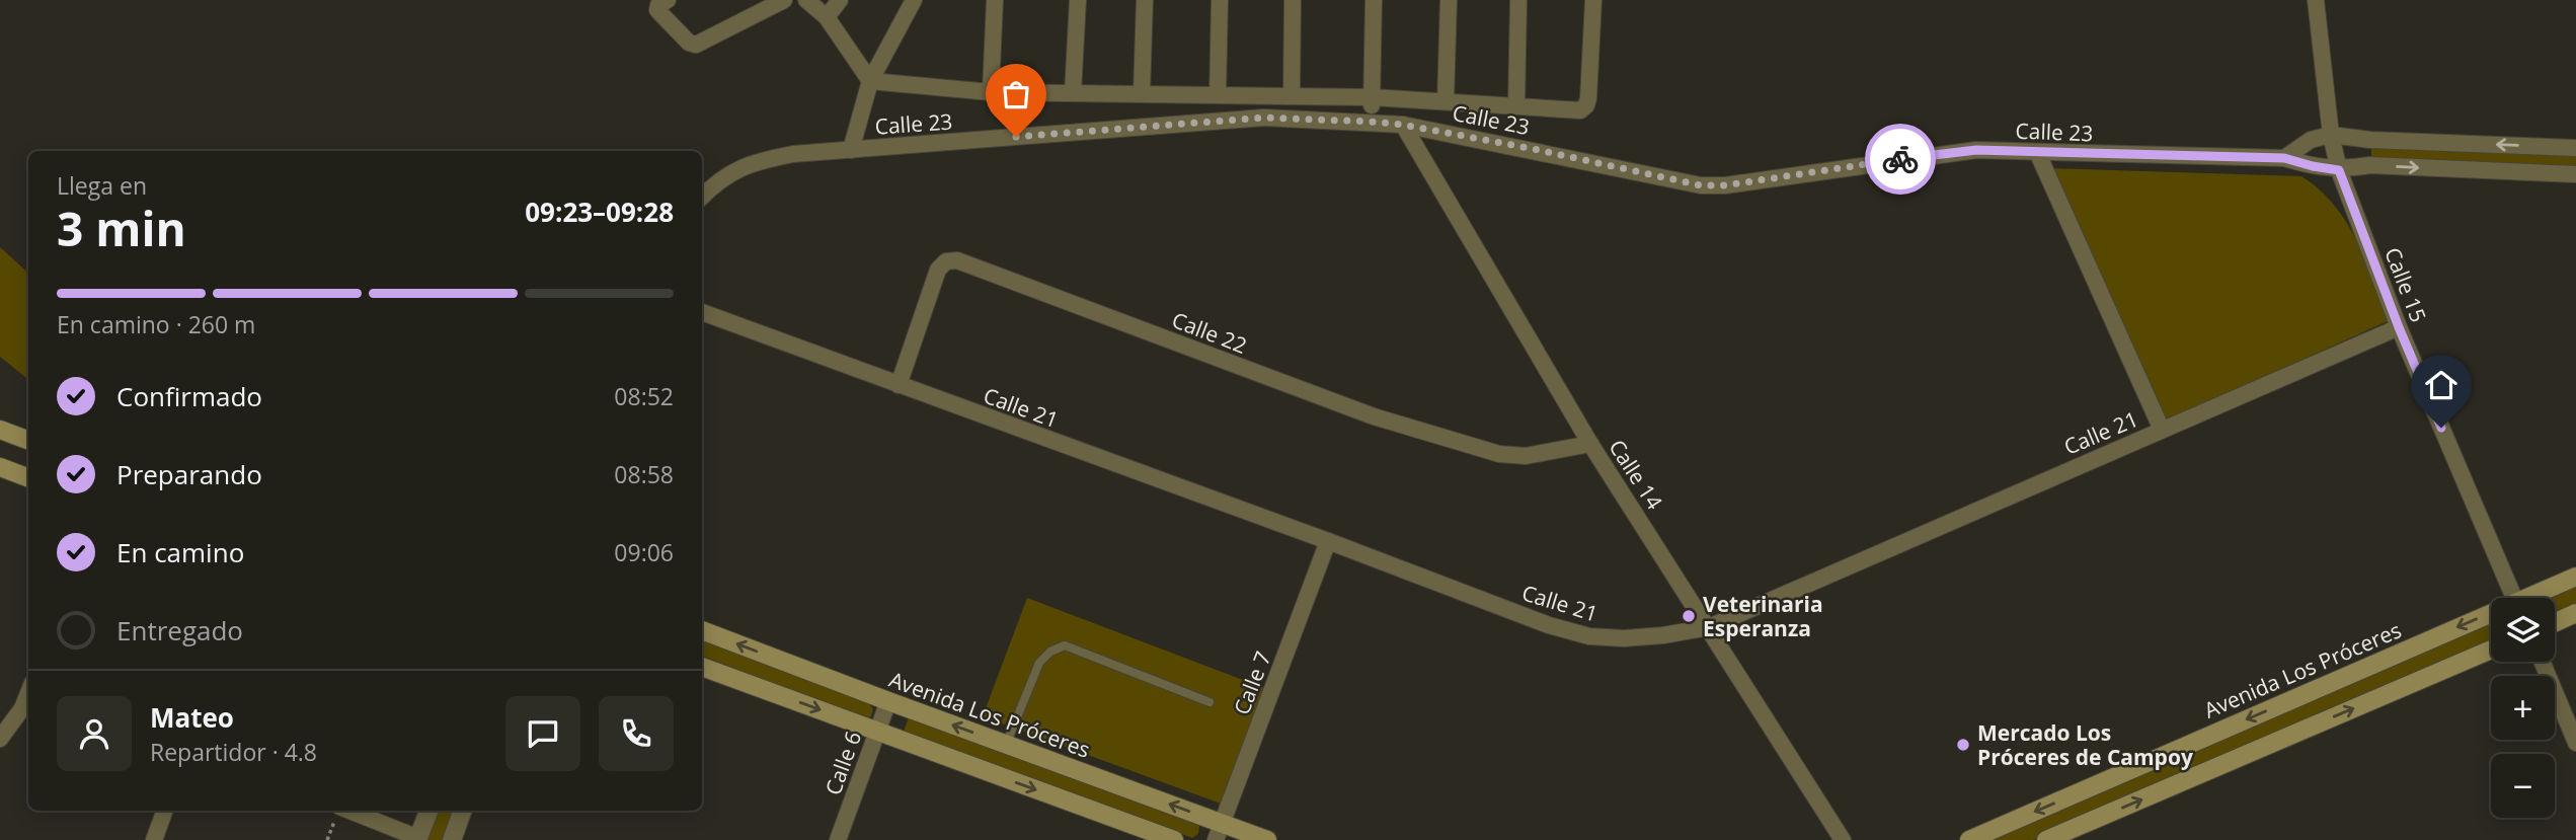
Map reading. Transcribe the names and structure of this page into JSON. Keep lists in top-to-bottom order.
{
  "streets": {
    "main road": ["Avenida Los Próceres"],
    "street": [
      "Calle 23",
      "Calle 15",
      "Calle 22",
      "Calle 21",
      "Calle 14",
      "Calle 7",
      "Calle 6"
    ]
  },
  "crossings": [
    ["Calle 23", "Calle 15"],
    ["Calle 23", "Calle 14"],
    ["Calle 15", "Calle 21"],
    ["Calle 22", "Calle 21"],
    ["Calle 22", "Calle 14"],
    ["Calle 21", "Calle 14"],
    ["Calle 21", "Calle 7"],
    ["Avenida Los Próceres", "Calle 7"],
    ["Avenida Los Próceres", "Calle 6"]
  ],
  "places": ["Veterinaria Esperanza", "Mercado Los Próceres de Campoy"],
  "page": {
    "heading": ["3 min", "Llega en", "09:23–09:28"],
    "panel": ["Mateo", "Repartidor · 4.8"],
    "bar": "En camino · 260 m",
    "list": [
      ["Confirmado", "08:52"],
      ["Preparando", "08:58"],
      ["En camino", "09:06"],
      "Entregado"
    ],
    "map_buttons": ["+", "−"]
  }
}
